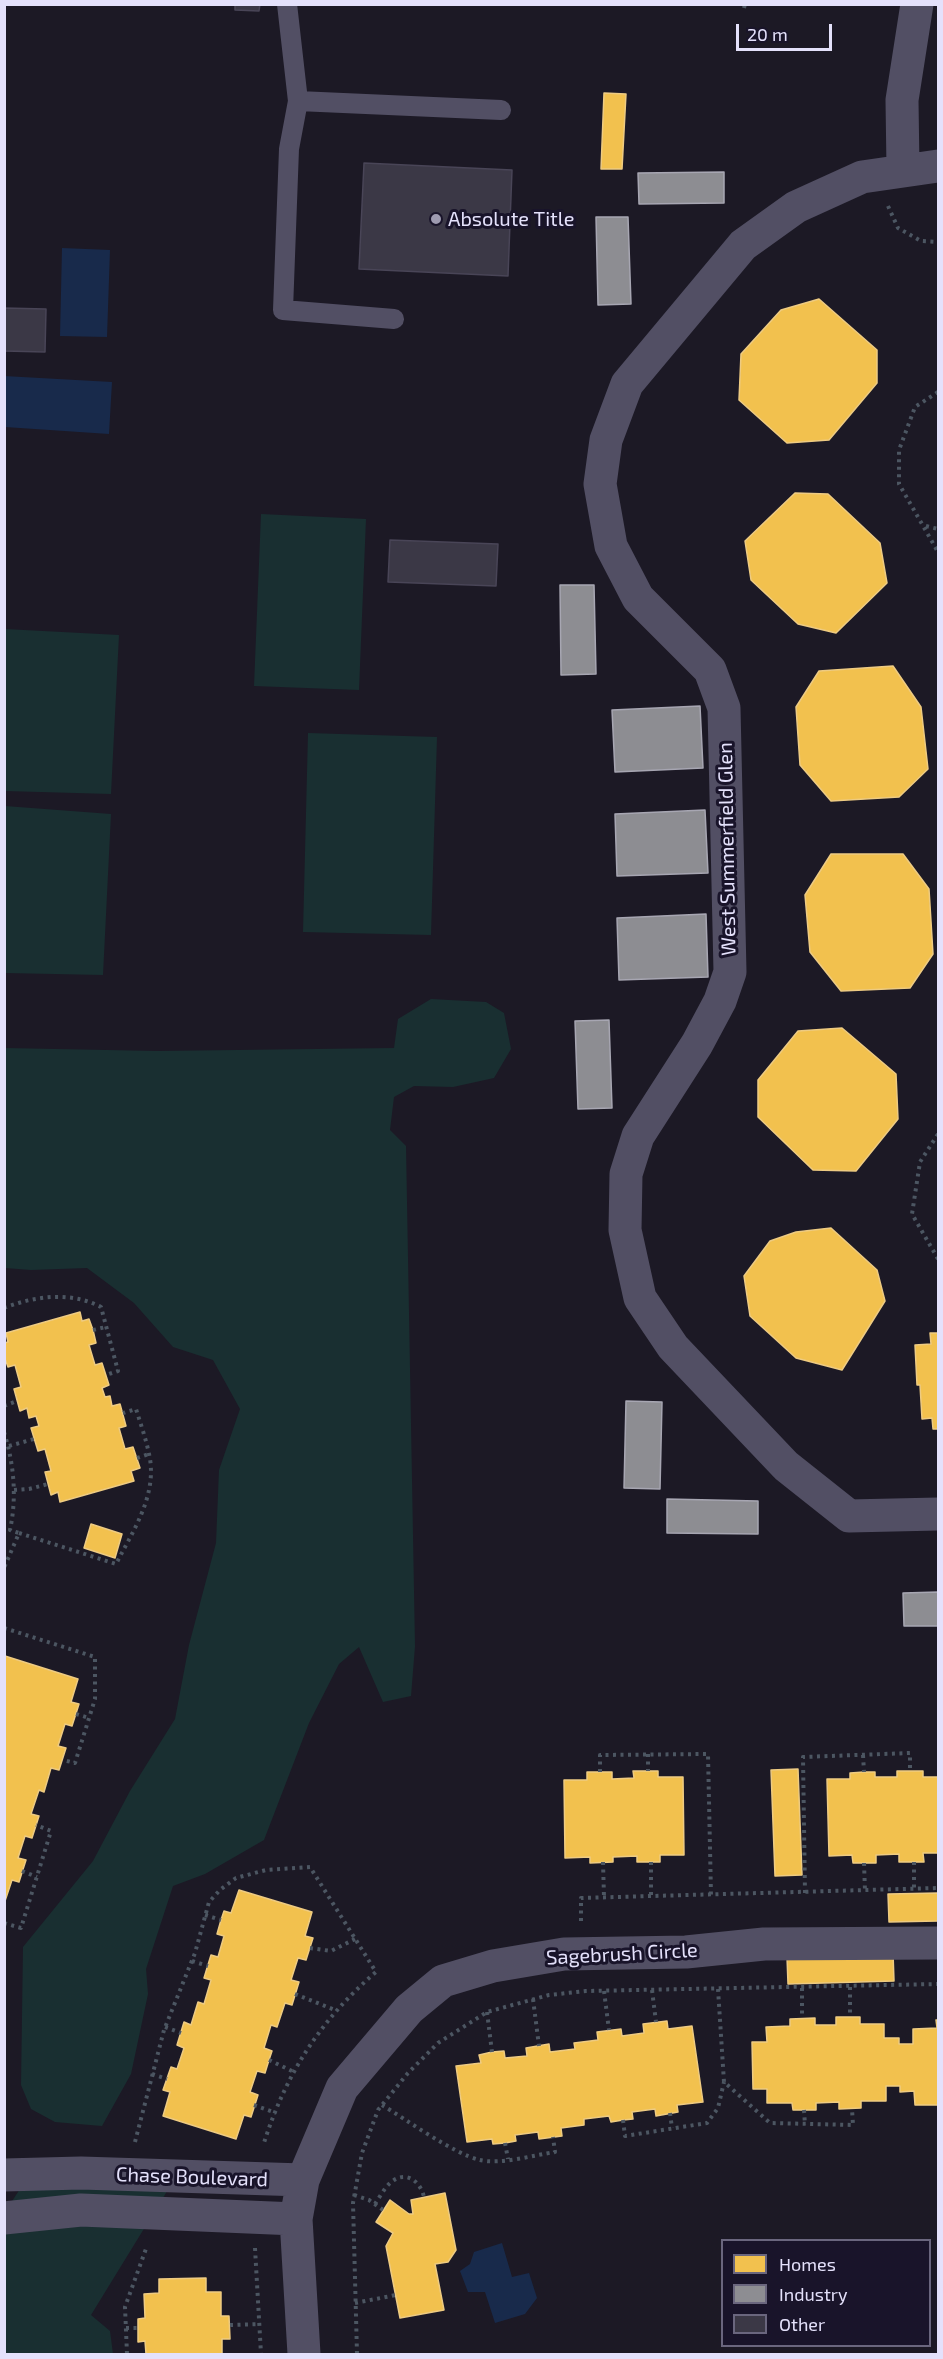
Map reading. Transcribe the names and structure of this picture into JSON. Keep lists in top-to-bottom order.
{
  "streets": {
    "street": ["West Summerfield Glen", "Sagebrush Circle", "Chase Boulevard"]
  },
  "crossings": [
    ["Sagebrush Circle", "Chase Boulevard"]
  ],
  "places": ["Absolute Title"],
  "legend": ["Homes", "Industry", "Other"],
  "scale_bar": "20 m"
}
